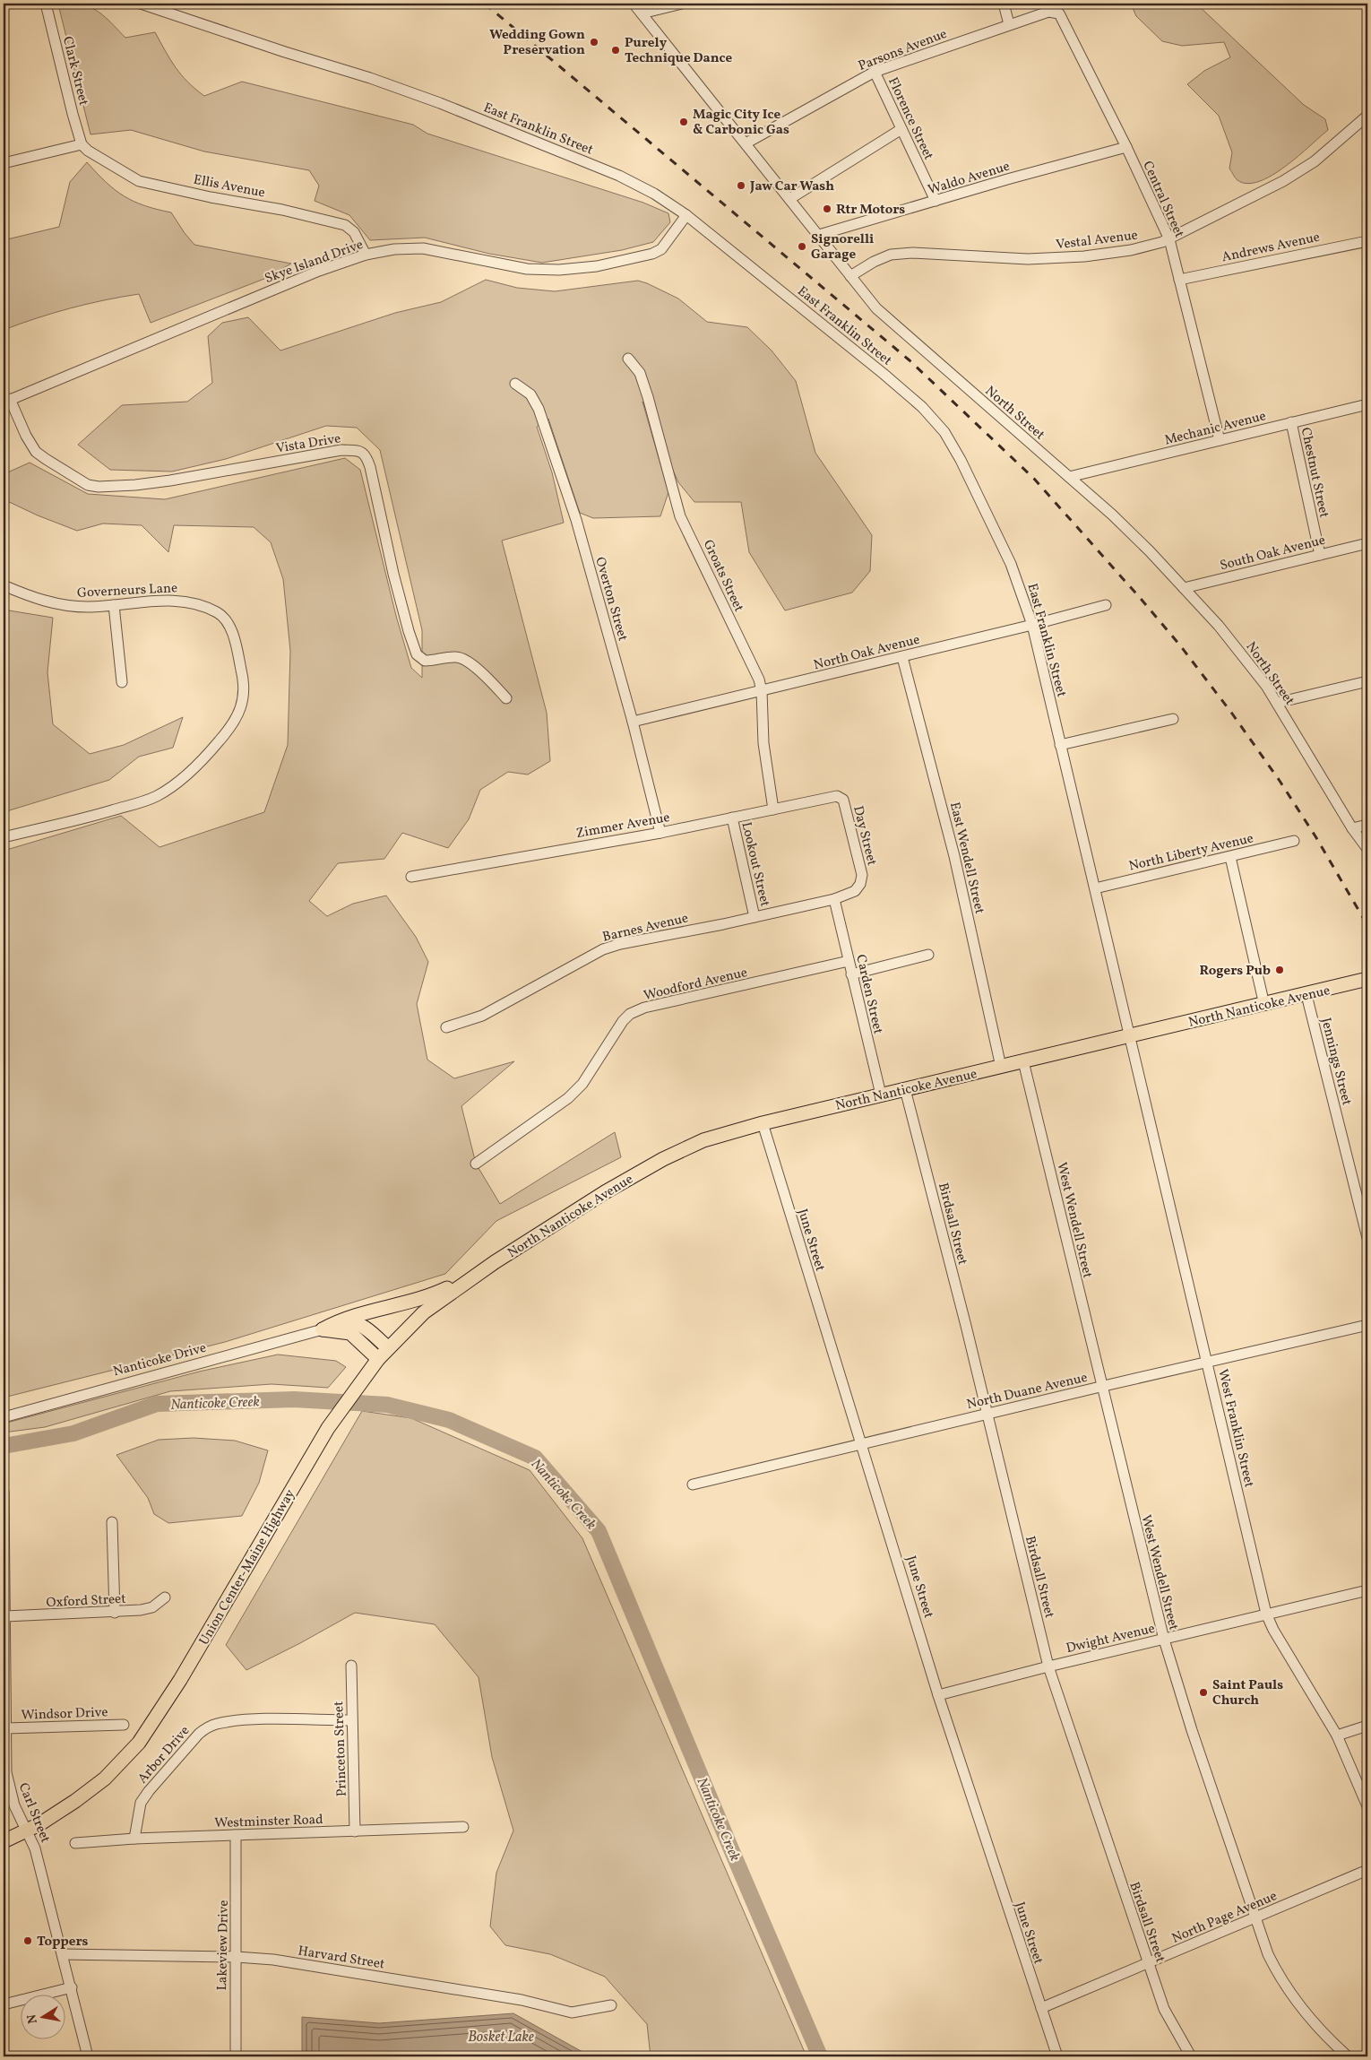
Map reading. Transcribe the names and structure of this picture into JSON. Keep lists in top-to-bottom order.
{
  "streets": {
    "main road": ["North Nanticoke Avenue", "Union Center-Maine Highway"],
    "street": [
      "Parsons Avenue",
      "Clark Street",
      "Florence Street",
      "East Franklin Street",
      "Waldo Avenue",
      "Ellis Avenue",
      "Central Street",
      "Vestal Avenue",
      "Andrews Avenue",
      "Skye Island Drive",
      "North Street",
      "Mechanic Avenue",
      "Vista Drive",
      "Chestnut Street",
      "South Oak Avenue",
      "Groats Street",
      "Governeurs Lane",
      "Overton Street",
      "North Oak Avenue",
      "Zimmer Avenue",
      "Day Street",
      "North Liberty Avenue",
      "East Wendell Street",
      "Lookout Street",
      "Barnes Avenue",
      "Woodford Avenue",
      "Carden Street",
      "Jennings Street",
      "West Wendell Street",
      "Birdsall Street",
      "June Street",
      "Nanticoke Drive",
      "North Duane Avenue",
      "West Franklin Street",
      "Oxford Street",
      "Dwight Avenue",
      "Windsor Drive",
      "Princeton Street",
      "Arbor Drive",
      "Carl Street",
      "Westminster Road",
      "North Page Avenue",
      "Lakeview Drive",
      "Harvard Street"
    ]
  },
  "crossings": [
    ["Parsons Avenue", "Florence Street"],
    ["Parsons Avenue", "Central Street"],
    ["Parsons Avenue", "North Street"],
    ["Clark Street", "Ellis Avenue"],
    ["Florence Street", "Waldo Avenue"],
    ["East Franklin Street", "Skye Island Drive"],
    ["East Franklin Street", "North Oak Avenue"],
    ["East Franklin Street", "North Liberty Avenue"],
    ["East Franklin Street", "North Nanticoke Avenue"],
    ["East Franklin Street", "West Franklin Street"],
    ["Waldo Avenue", "Central Street"],
    ["Waldo Avenue", "North Street"],
    ["Ellis Avenue", "Skye Island Drive"],
    ["Central Street", "Vestal Avenue"],
    ["Central Street", "Andrews Avenue"],
    ["Central Street", "Mechanic Avenue"],
    ["Vestal Avenue", "North Street"],
    ["Skye Island Drive", "Vista Drive"],
    ["North Street", "Mechanic Avenue"],
    ["North Street", "South Oak Avenue"],
    ["Mechanic Avenue", "Chestnut Street"],
    ["Chestnut Street", "South Oak Avenue"],
    ["Groats Street", "North Oak Avenue"],
    ["Groats Street", "Zimmer Avenue"],
    ["Overton Street", "North Oak Avenue"],
    ["Overton Street", "Zimmer Avenue"],
    ["North Oak Avenue", "East Wendell Street"],
    ["Zimmer Avenue", "Day Street"],
    ["Zimmer Avenue", "Lookout Street"],
    ["Day Street", "Barnes Avenue"],
    ["East Wendell Street", "North Nanticoke Avenue"],
    ["Lookout Street", "Barnes Avenue"],
    ["Barnes Avenue", "Carden Street"],
    ["Woodford Avenue", "Carden Street"],
    ["Carden Street", "North Nanticoke Avenue"],
    ["North Nanticoke Avenue", "Jennings Street"],
    ["North Nanticoke Avenue", "West Wendell Street"],
    ["North Nanticoke Avenue", "Birdsall Street"],
    ["North Nanticoke Avenue", "June Street"],
    ["North Nanticoke Avenue", "West Franklin Street"],
    ["North Nanticoke Avenue", "Union Center-Maine Highway"],
    ["West Wendell Street", "North Duane Avenue"],
    ["West Wendell Street", "Dwight Avenue"],
    ["West Wendell Street", "North Page Avenue"],
    ["Birdsall Street", "North Duane Avenue"],
    ["Birdsall Street", "Dwight Avenue"],
    ["Birdsall Street", "North Page Avenue"],
    ["June Street", "North Duane Avenue"],
    ["June Street", "Dwight Avenue"],
    ["June Street", "North Page Avenue"],
    ["North Duane Avenue", "West Franklin Street"],
    ["West Franklin Street", "Dwight Avenue"],
    ["Union Center-Maine Highway", "Carl Street"],
    ["Oxford Street", "Carl Street"],
    ["Windsor Drive", "Carl Street"],
    ["Princeton Street", "Arbor Drive"],
    ["Princeton Street", "Westminster Road"],
    ["Arbor Drive", "Westminster Road"],
    ["Carl Street", "Harvard Street"],
    ["Westminster Road", "Lakeview Drive"],
    ["Lakeview Drive", "Harvard Street"]
  ],
  "water": ["Nanticoke Creek", "Bosket Lake"],
  "places": [
    "Wedding Gown Preservation",
    "Purely Technique Dance",
    "Magic City Ice & Carbonic Gas",
    "Jaw Car Wash",
    "Rtr Motors",
    "Signorelli Garage",
    "Rogers Pub",
    "Saint Pauls Church",
    "Toppers"
  ],
  "north": "left"
}
